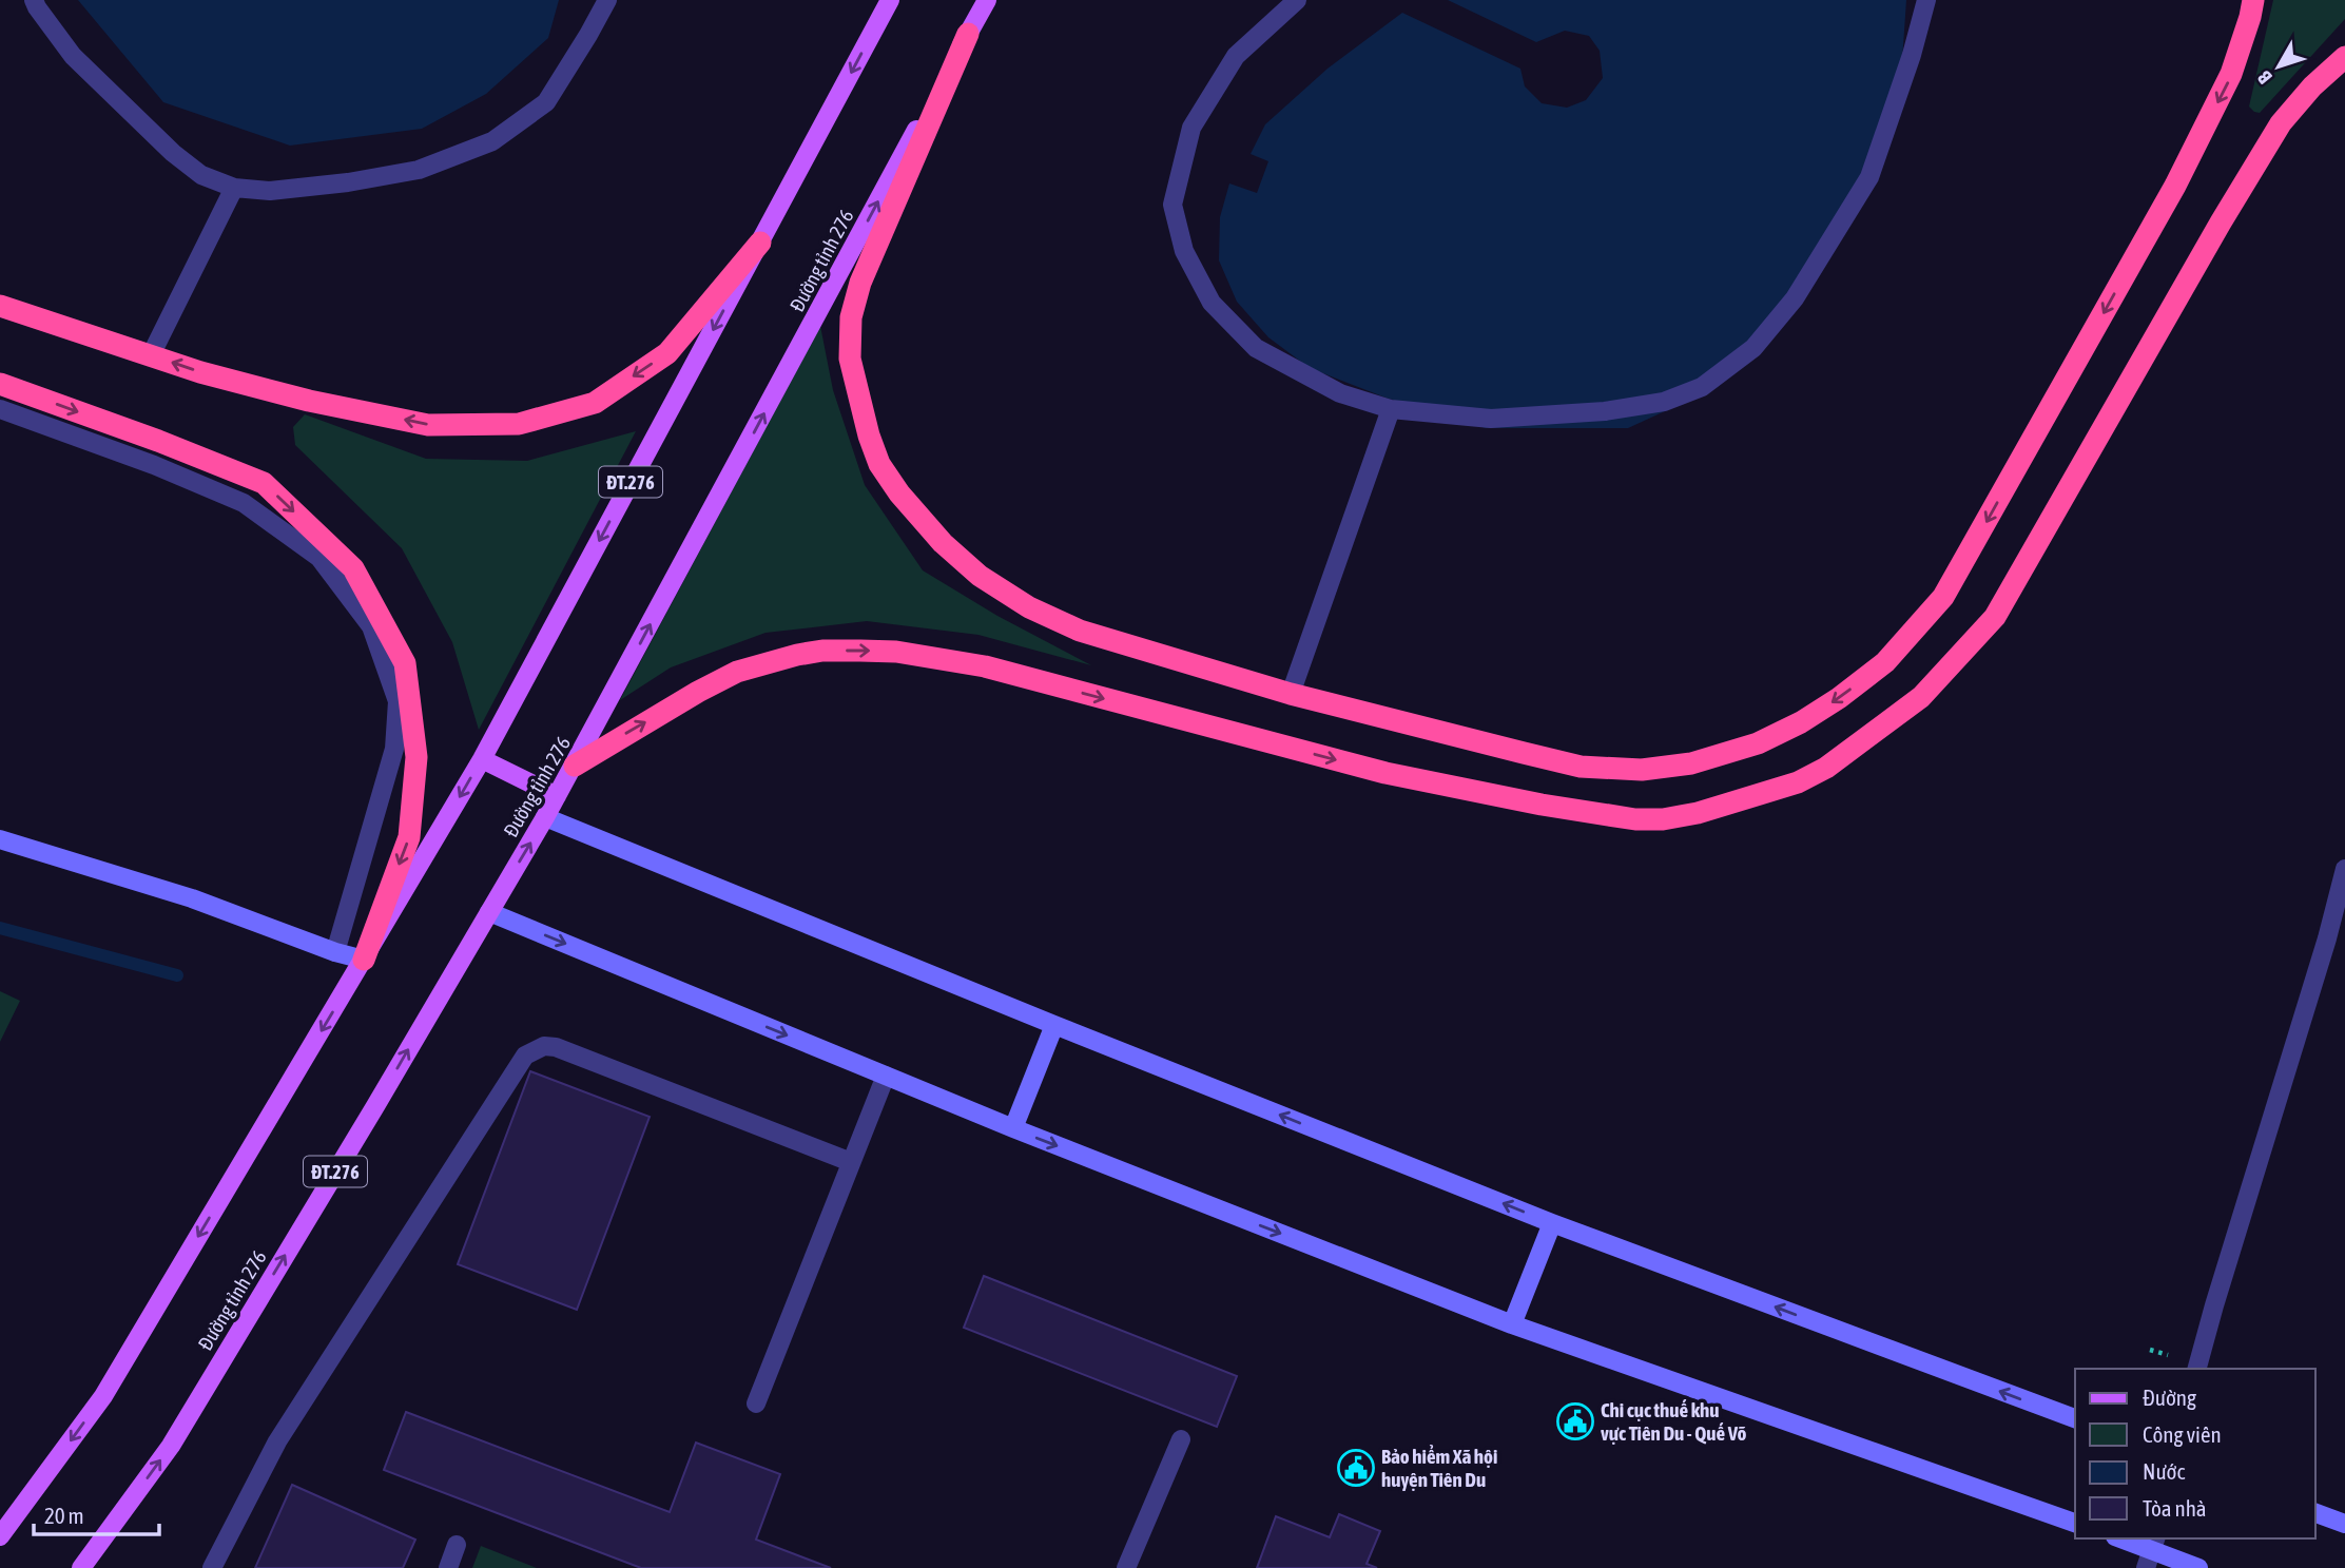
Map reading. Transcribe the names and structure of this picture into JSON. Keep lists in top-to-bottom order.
{
  "streets": {
    "main road": ["Đường tỉnh 276", "ĐT.276"]
  },
  "places": {
    "public building": ["Chi cục thuế khu vực Tiên Du - Quế Võ", "Bảo hiểm Xã hội huyện Tiên Du"]
  },
  "legend": [
    "Đường",
    "Công viên",
    "Nước",
    "Tòa nhà"
  ],
  "scale_bar": "20 m",
  "north": "bottom left"
}
